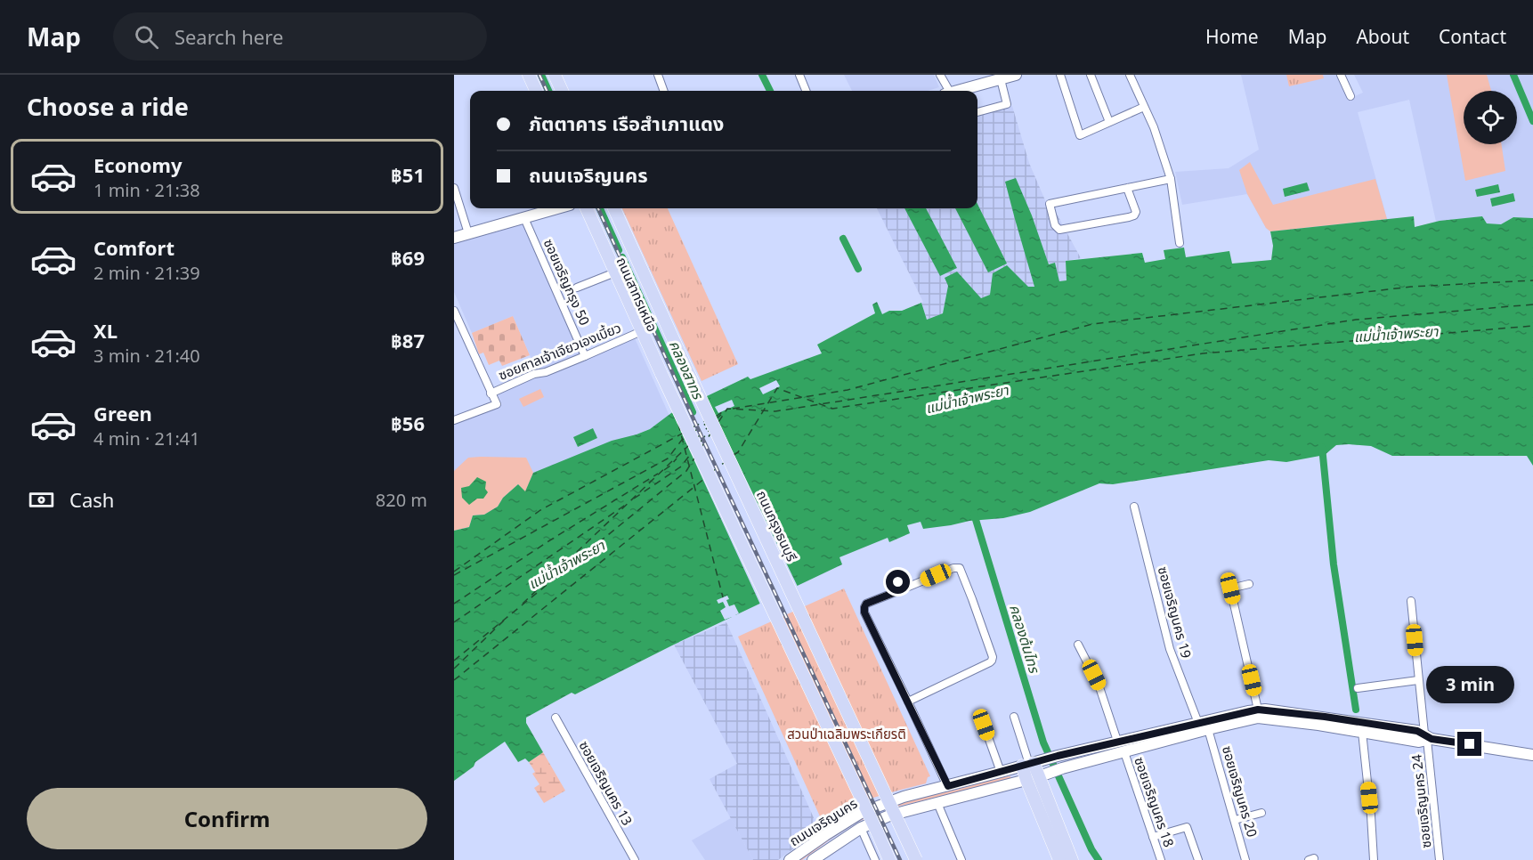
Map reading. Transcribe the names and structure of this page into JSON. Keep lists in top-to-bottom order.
{
  "streets": {
    "main road": ["ถนนกรุงธนบุรี", "ถนนเจริญนคร"],
    "street": [
      "ซอยเจริญกรุง 50",
      "ถนนสาทรเหนือ",
      "ซอยศาลเจ้าเจียวเองเบี้ยว",
      "ซอยเจริญนคร 19",
      "ซอยเจริญนคร 13",
      "ซอยเจริญนคร 20",
      "ซอยเจริญนคร 24",
      "ซอยเจริญนคร 18"
    ]
  },
  "crossings": [
    ["ซอยเจริญกรุง 50", "ซอยศาลเจ้าเจียวเองเบี้ยว"],
    ["ถนนสาทรเหนือ", "ซอยศาลเจ้าเจียวเองเบี้ยว"],
    ["ซอยเจริญนคร 19", "ถนนเจริญนคร"],
    ["ซอยเจริญนคร 20", "ถนนเจริญนคร"],
    ["ซอยเจริญนคร 24", "ถนนเจริญนคร"],
    ["ซอยเจริญนคร 18", "ถนนเจริญนคร"]
  ],
  "water": ["แม่น้ำเจ้าพระยา", "คลองสาทร", "คลองต้นไทร"],
  "parks": ["สวนป่าเฉลิมพระเกียรติ"],
  "page": {
    "header": "Map",
    "search": "Search here",
    "nav": [
      "Home",
      "Map",
      "About",
      "Contact"
    ],
    "heading": "Choose a ride",
    "banner": ["ภัตตาคาร เรือสำเภาแดง", "ถนนเจริญนคร"],
    "list": [
      {
        "name": "Economy",
        "note": "1 min · 21:38",
        "value": "฿51"
      },
      {
        "name": "Comfort",
        "note": "2 min · 21:39",
        "value": "฿69"
      },
      {
        "name": "XL",
        "note": "3 min · 21:40",
        "value": "฿87"
      },
      {
        "name": "Green",
        "note": "4 min · 21:41",
        "value": "฿56"
      }
    ],
    "pay": ["Cash", "820 m"],
    "bubble": "3 min",
    "buttons": "Confirm"
  }
}
